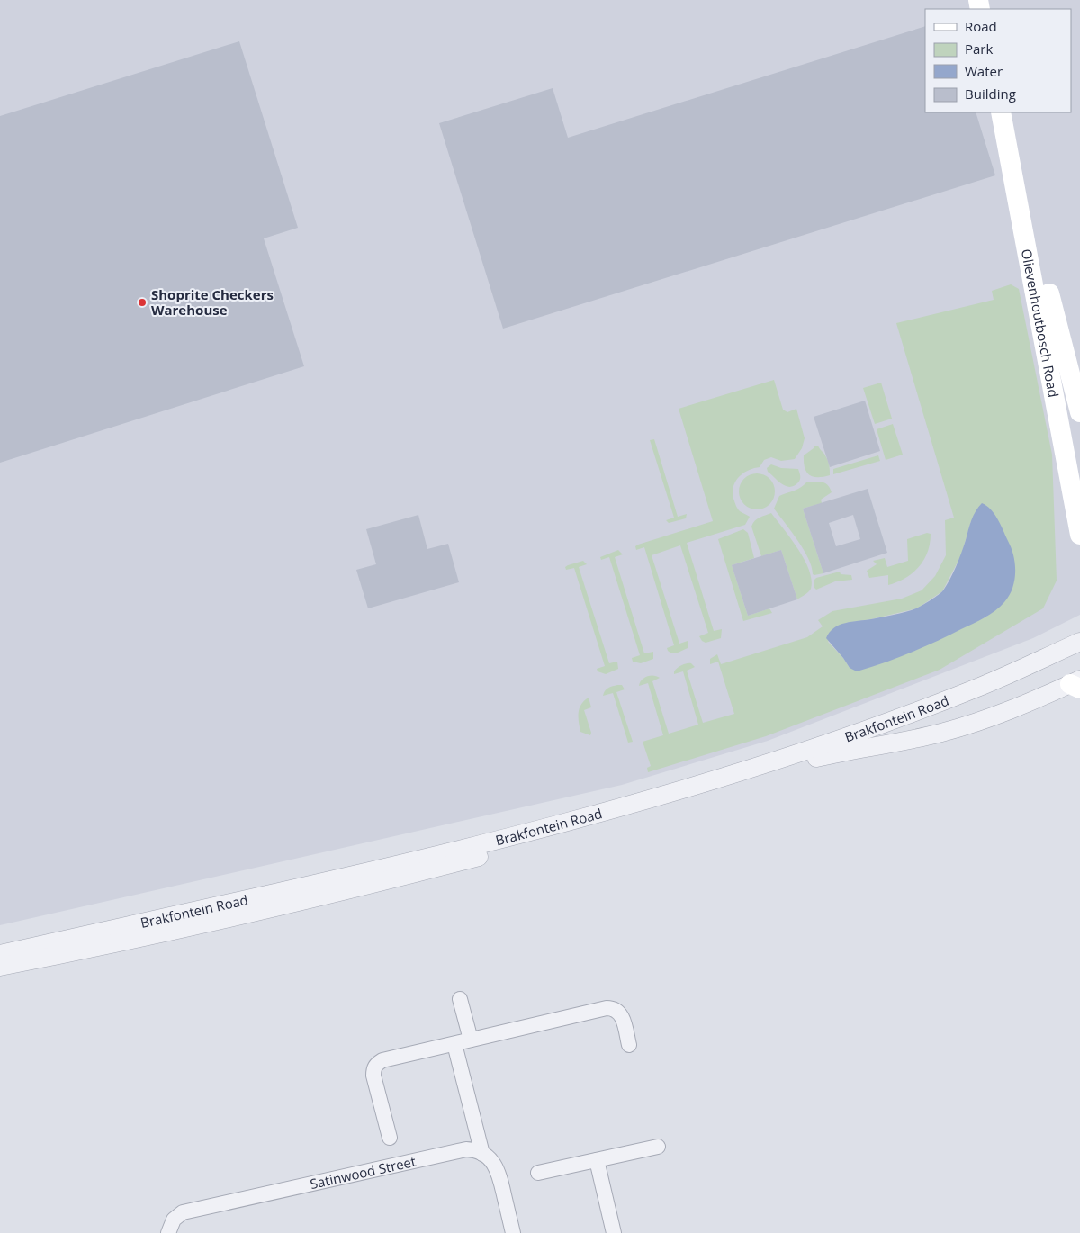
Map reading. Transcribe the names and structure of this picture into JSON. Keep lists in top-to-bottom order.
{
  "streets": {
    "main road": ["Olievenhoutbosch Road"],
    "street": ["Brakfontein Road", "Satinwood Street"]
  },
  "places": ["Shoprite Checkers Warehouse"],
  "legend": [
    "Road",
    "Park",
    "Water",
    "Building"
  ]
}
